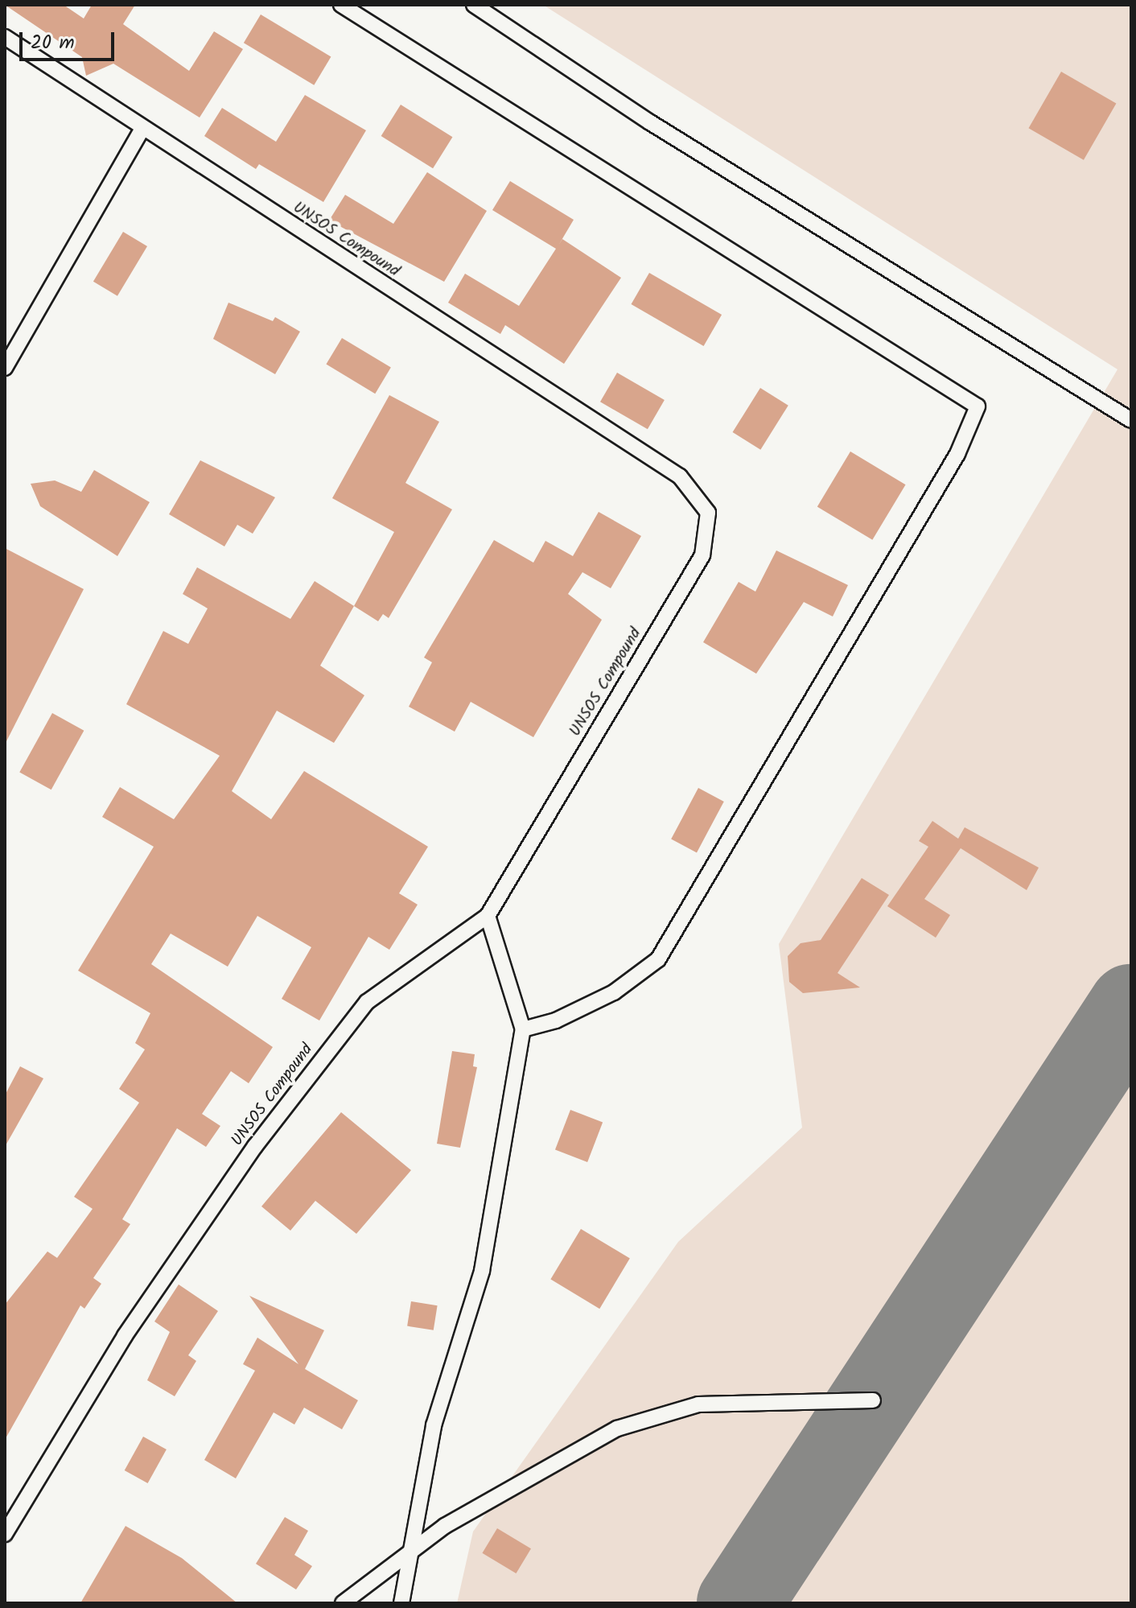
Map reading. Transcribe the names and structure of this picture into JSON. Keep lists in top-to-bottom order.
{
  "streets": {
    "lane": ["UNSOS Compound"]
  },
  "scale_bar": "20 m"
}
